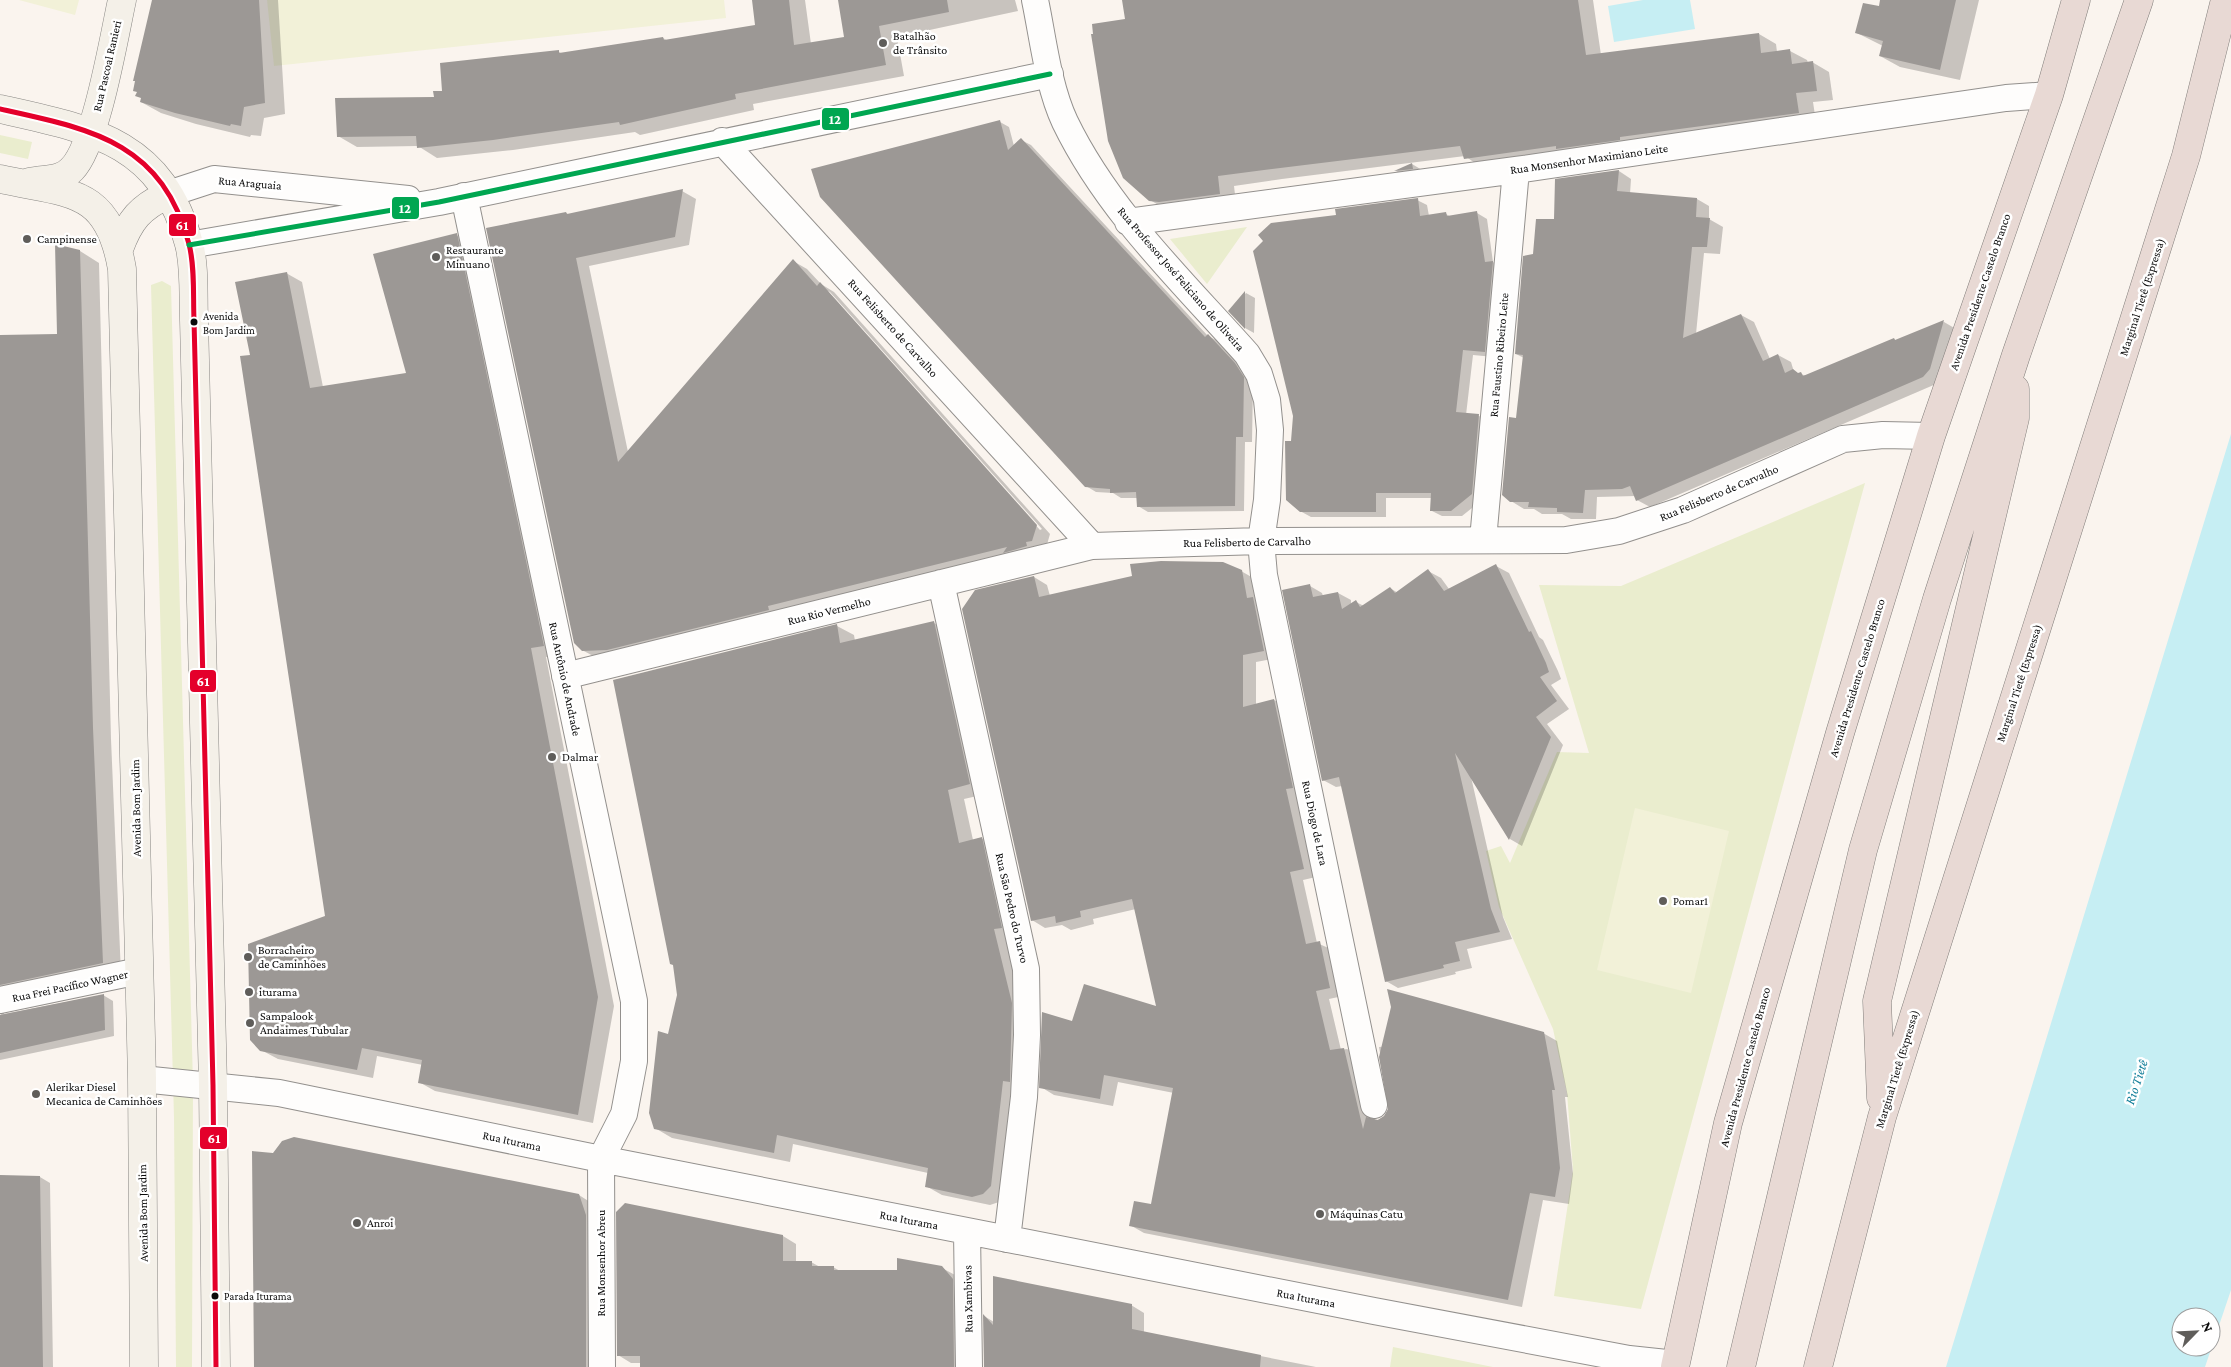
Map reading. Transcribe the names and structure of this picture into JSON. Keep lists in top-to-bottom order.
{
  "streets": {
    "highway": ["Avenida Presidente Castelo Branco", "Marginal Tietê (Expressa)"],
    "main road": ["Rua Pascoal Ranieri", "Avenida Bom Jardim"],
    "street": [
      "Rua Monsenhor Maximiano Leite",
      "Rua Araguaia",
      "Rua Professor José Feliciano de Oliveira",
      "Rua Felisberto de Carvalho",
      "Rua Faustino Ribeiro Leite",
      "Rua Rio Vermelho",
      "Rua Antônio de Andrade",
      "Rua Diogo de Lara",
      "Rua São Pedro do Turvo",
      "Rua Frei Pacífico Wagner",
      "Rua Iturama",
      "Rua Monsenhor Abreu",
      "Rua Xambivas"
    ]
  },
  "crossings": [
    ["Rua Monsenhor Maximiano Leite", "Rua Professor José Feliciano de Oliveira"],
    ["Rua Monsenhor Maximiano Leite", "Avenida Presidente Castelo Branco"],
    ["Rua Monsenhor Maximiano Leite", "Rua Faustino Ribeiro Leite"],
    ["Rua Araguaia", "Rua Professor José Feliciano de Oliveira"],
    ["Rua Araguaia", "Rua Felisberto de Carvalho"],
    ["Rua Araguaia", "Rua Antônio de Andrade"],
    ["Rua Professor José Feliciano de Oliveira", "Rua Felisberto de Carvalho"],
    ["Rua Professor José Feliciano de Oliveira", "Rua Diogo de Lara"],
    ["Avenida Presidente Castelo Branco", "Rua Felisberto de Carvalho"],
    ["Avenida Presidente Castelo Branco", "Rua Iturama"],
    ["Rua Felisberto de Carvalho", "Rua Faustino Ribeiro Leite"],
    ["Rua Felisberto de Carvalho", "Rua Rio Vermelho"],
    ["Rua Felisberto de Carvalho", "Rua Diogo de Lara"],
    ["Rua Rio Vermelho", "Rua Antônio de Andrade"],
    ["Rua Rio Vermelho", "Rua São Pedro do Turvo"],
    ["Rua Antônio de Andrade", "Rua Iturama"],
    ["Rua Antônio de Andrade", "Rua Monsenhor Abreu"],
    ["Avenida Bom Jardim", "Rua Frei Pacífico Wagner"],
    ["Avenida Bom Jardim", "Rua Iturama"],
    ["Rua São Pedro do Turvo", "Rua Iturama"],
    ["Rua Iturama", "Rua Monsenhor Abreu"],
    ["Rua Iturama", "Rua Xambivas"]
  ],
  "water": ["Rio Tietê"],
  "places": [
    "Batalhão de Trânsito",
    "Campinense",
    "Restaurante Minuano",
    "Avenida Bom Jardim",
    "Dalmar",
    "Pomar1",
    "Borracheiro de Caminhões",
    "iturama",
    "Sampalook Andaimes Tubular",
    "Alerikar Diesel Mecanica de Caminhões",
    "Máquinas Catu",
    "Anroi",
    "Parada Iturama"
  ],
  "lines": ["transit line 12", "transit line 61"],
  "north": "top right"
}
